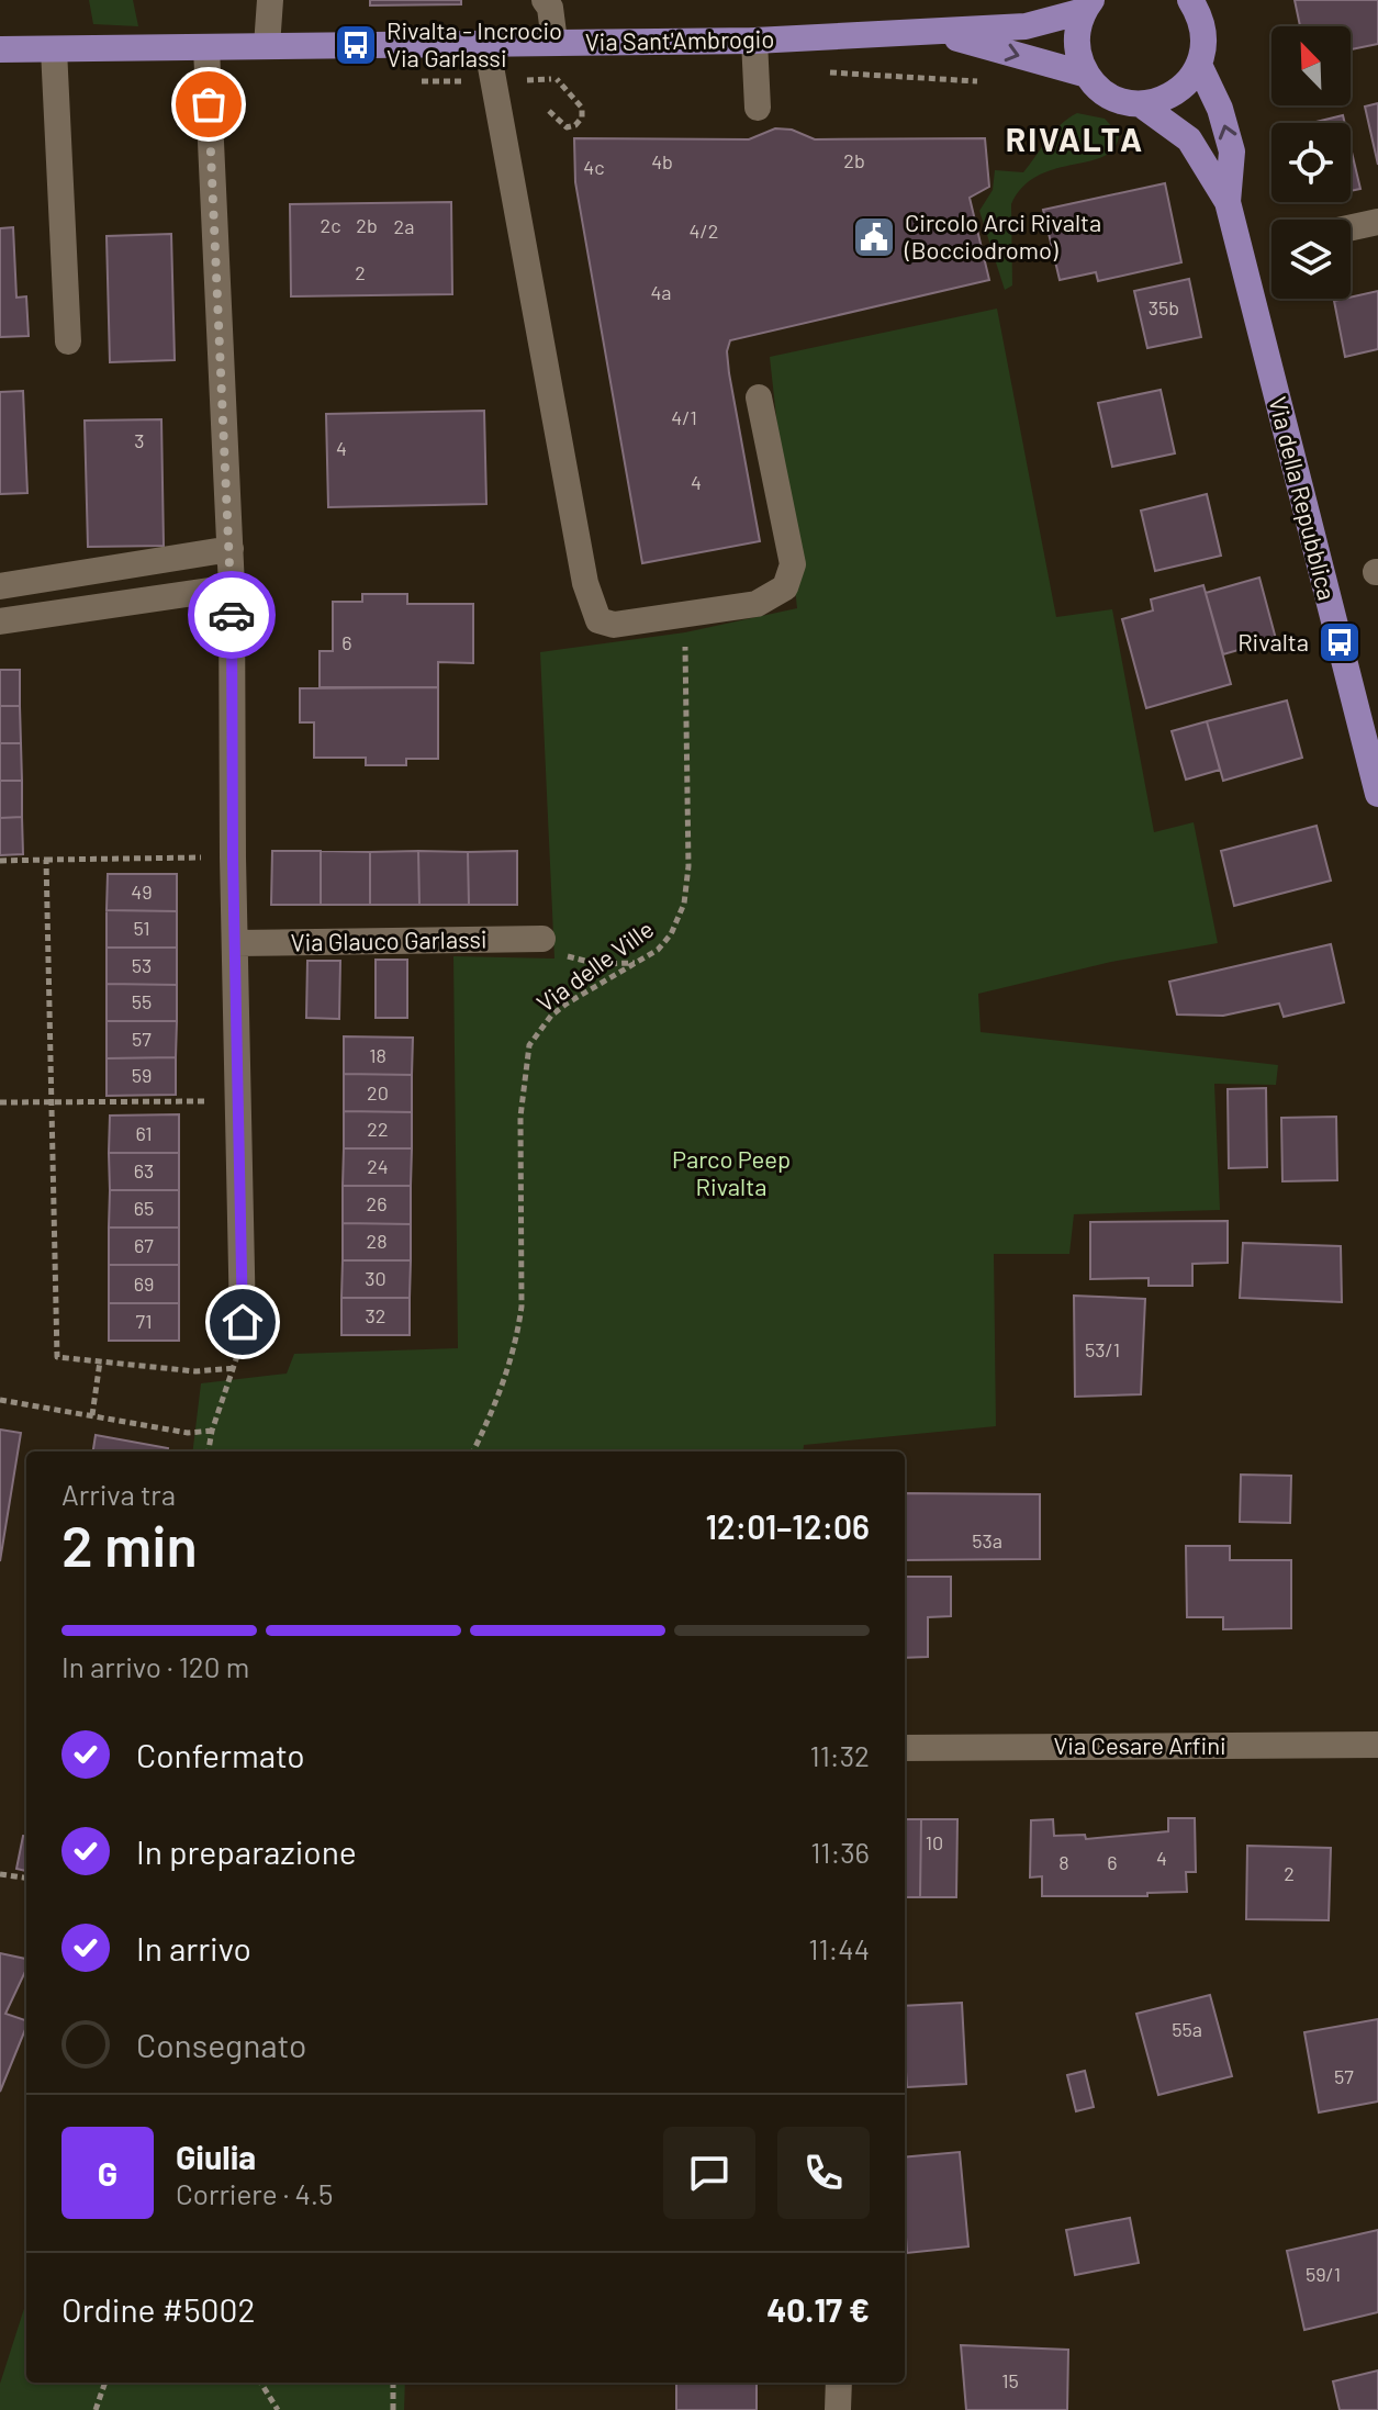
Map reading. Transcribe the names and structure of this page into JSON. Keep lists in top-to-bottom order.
{
  "streets": {
    "main road": ["Via Sant'Ambrogio", "Via della Repubblica"],
    "street": ["Via Glauco Garlassi", "Via Cesare Arfini"],
    "path": ["Via delle Ville"]
  },
  "crossings": [
    ["Via Sant'Ambrogio", "Via della Repubblica"]
  ],
  "districts": ["RIVALTA"],
  "parks": ["Parco Peep Rivalta"],
  "places": {
    "bus stop": ["Rivalta - Incrocio Via Garlassi", "Rivalta"],
    "public building": ["Circolo Arci Rivalta (Bocciodromo)"]
  },
  "house_numbers": [
    "2b",
    "4b",
    "4c",
    "2c",
    "2b",
    "2a",
    "4/2",
    "2",
    "4a",
    "35b",
    "4/1",
    "3",
    "4",
    "4",
    "6",
    "49",
    "51",
    "53",
    "55",
    "57",
    "18",
    "59",
    "20",
    "22",
    "61",
    "24",
    "63",
    "26",
    "65",
    "28",
    "67",
    "30",
    "69",
    "32",
    "71",
    "53/1",
    "53a",
    "10",
    "4",
    "8",
    "6",
    "2",
    "55a",
    "57",
    "59/1",
    "15"
  ],
  "north": "top left",
  "page": {
    "heading": ["2 min", "Arriva tra", "12:01–12:06"],
    "panel": [
      "Giulia",
      "Corriere · 4.5",
      "Ordine #5002",
      "40.17 €"
    ],
    "bar": "In arrivo · 120 m",
    "list": [
      ["Confermato", "11:32"],
      ["In preparazione", "11:36"],
      ["In arrivo", "11:44"],
      "Consegnato"
    ],
    "round": "G"
  }
}
